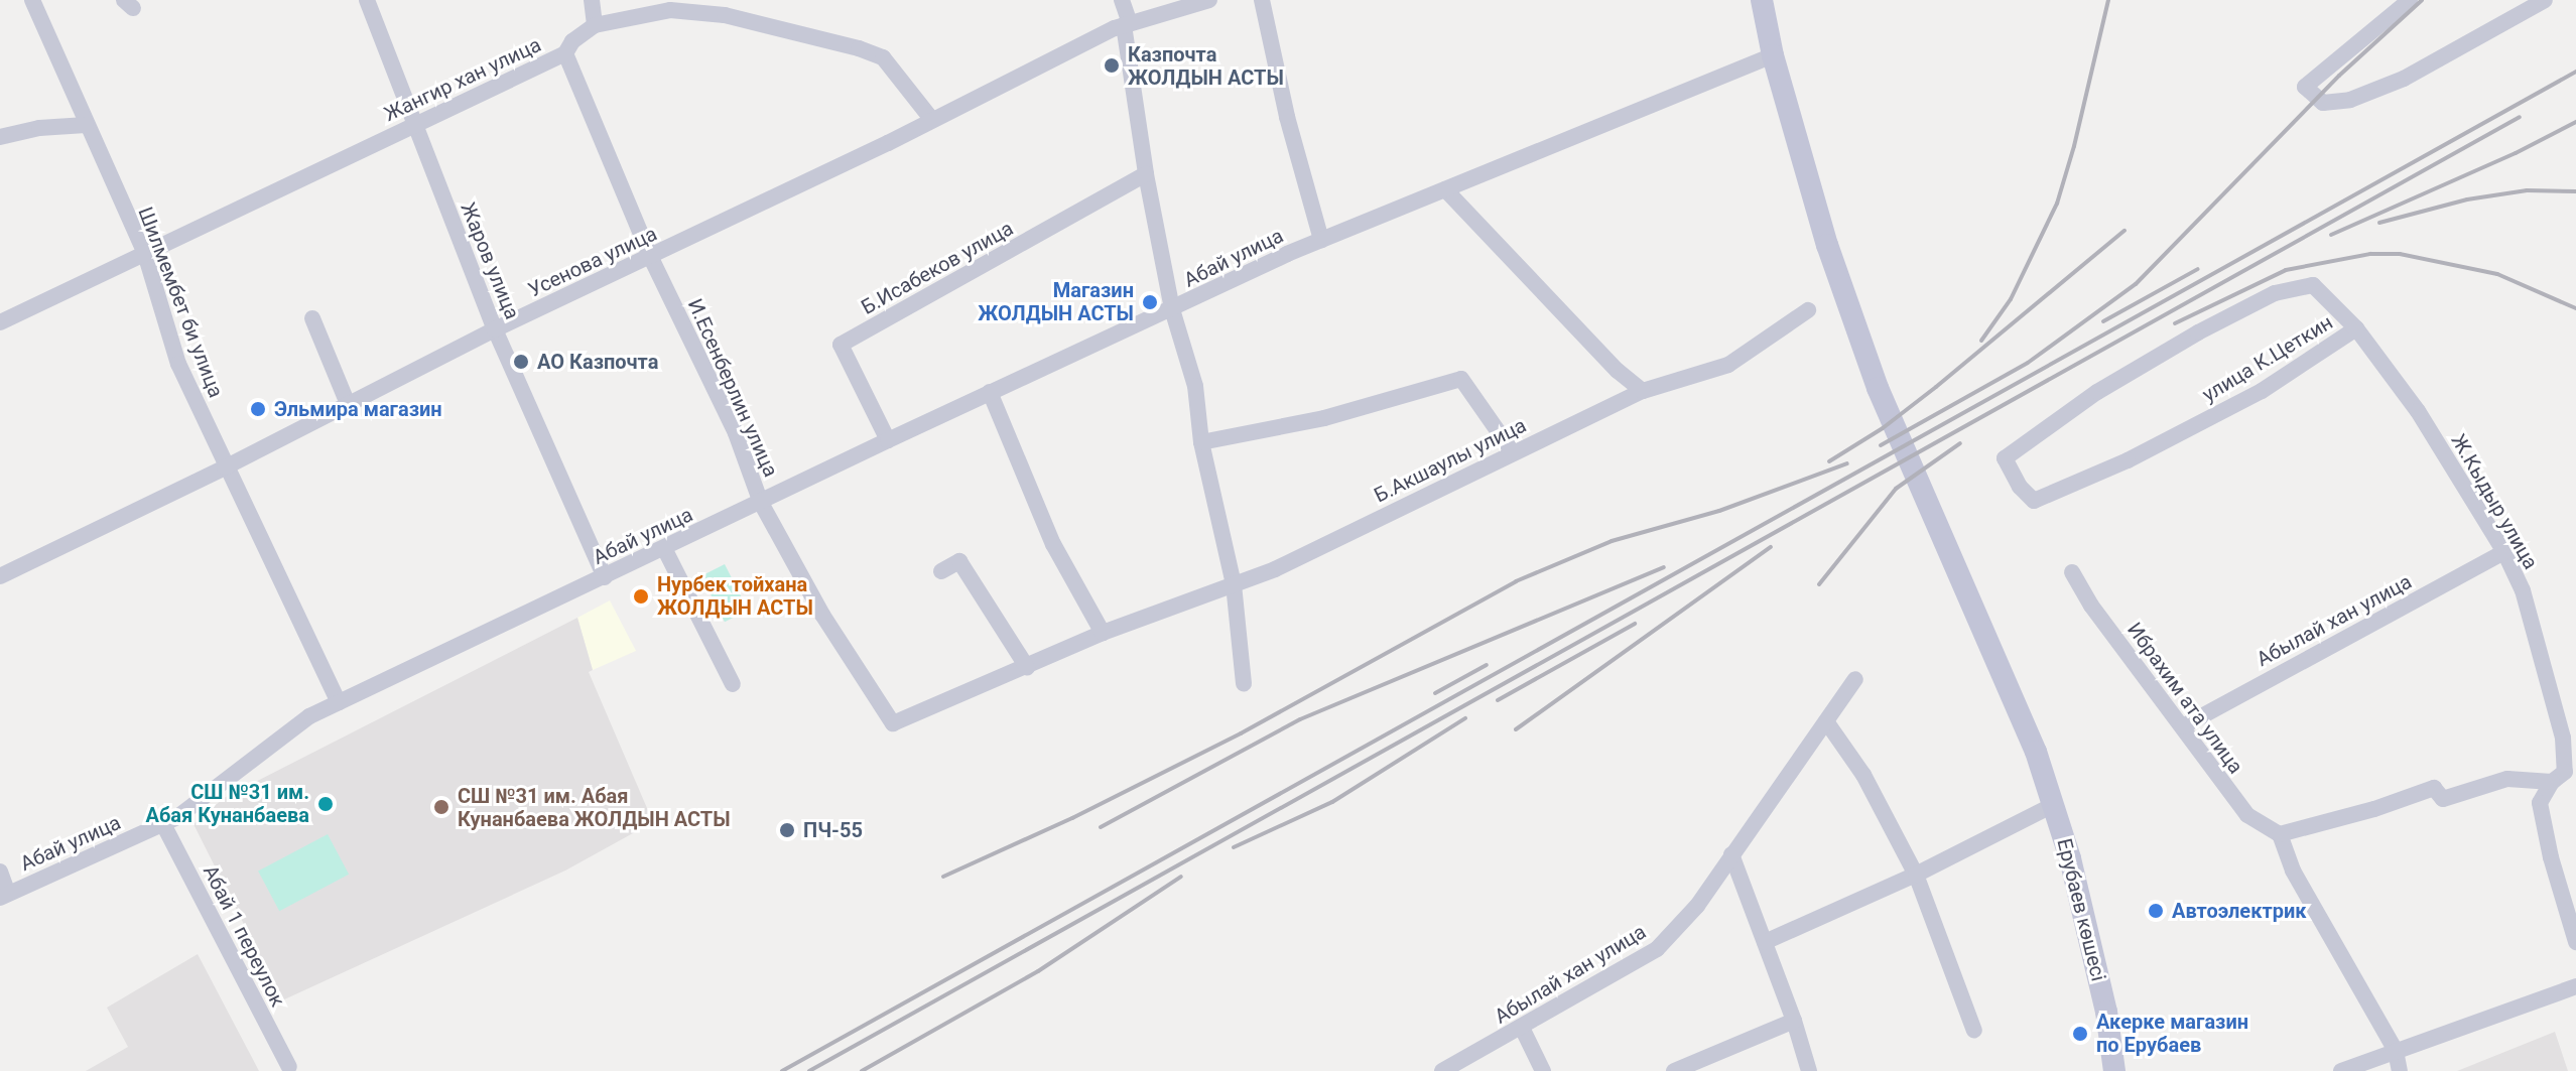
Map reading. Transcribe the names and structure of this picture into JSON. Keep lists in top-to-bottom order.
{
  "streets": {
    "main road": ["Ерубаев көшесі"],
    "street": [
      "Жангир хан улица",
      "Абай улица",
      "Жаров улица",
      "Усенова улица",
      "Б.Исабеков улица",
      "Шилмембет би улица",
      "улица К.Цеткин",
      "И.Есенберлин улица",
      "Б.Акшаулы улица",
      "Ж.Кыдыр улица",
      "Абылай хан улица",
      "Ибрахим ата улица",
      "Абай 1 переулок"
    ]
  },
  "crossings": [
    ["Жангир хан улица", "Жаров улица"],
    ["Жангир хан улица", "Шилмембет би улица"],
    ["Жангир хан улица", "И.Есенберлин улица"],
    ["Абай улица", "Жаров улица"],
    ["Абай улица", "Б.Исабеков улица"],
    ["Абай улица", "Шилмембет би улица"],
    ["Абай улица", "И.Есенберлин улица"],
    ["Абай улица", "Ерубаев көшесі"],
    ["Абай улица", "Абай 1 переулок"],
    ["Жаров улица", "Усенова улица"],
    ["Усенова улица", "Шилмембет би улица"],
    ["Усенова улица", "И.Есенберлин улица"],
    ["улица К.Цеткин", "Ж.Кыдыр улица"],
    ["И.Есенберлин улица", "Б.Акшаулы улица"],
    ["Ж.Кыдыр улица", "Абылай хан улица"],
    ["Абылай хан улица", "Ибрахим ата улица"]
  ],
  "places": [
    "Казпочта ЖОЛДЫН АСТЫ",
    "Магазин ЖОЛДЫН АСТЫ",
    "АО Казпочта",
    "Эльмира магазин",
    "Нурбек тойхана ЖОЛДЫН АСТЫ",
    "СШ №31 им. Абая Кунанбаева",
    "СШ №31 им. Абая Кунанбаева ЖОЛДЫН АСТЫ",
    "ПЧ-55",
    "Автоэлектрик",
    "Акерке магазин по Ерубаев"
  ]
}
